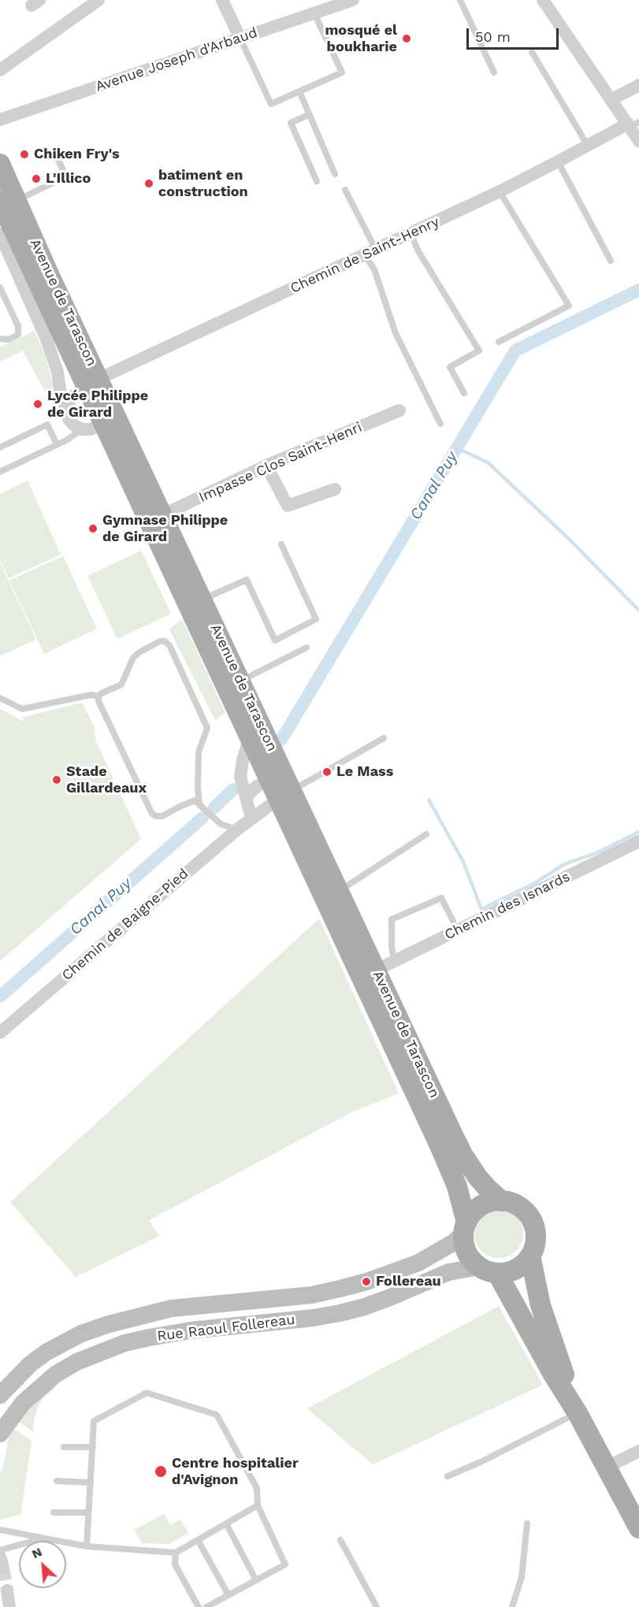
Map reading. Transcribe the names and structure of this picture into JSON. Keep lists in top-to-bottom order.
{
  "streets": {
    "main road": ["Avenue de Tarascon"],
    "street": [
      "Avenue Joseph d'Arbaud",
      "Chemin de Saint-Henry",
      "Impasse Clos Saint-Henri",
      "Chemin des Isnards",
      "Chemin de Baigne-Pied",
      "Rue Raoul Follereau"
    ]
  },
  "crossings": [
    ["Chemin de Saint-Henry", "Avenue de Tarascon"],
    ["Avenue de Tarascon", "Impasse Clos Saint-Henri"],
    ["Avenue de Tarascon", "Chemin des Isnards"],
    ["Avenue de Tarascon", "Chemin de Baigne-Pied"],
    ["Avenue de Tarascon", "Rue Raoul Follereau"]
  ],
  "water": ["Canal Puy"],
  "places": [
    "mosqué el boukharie",
    "Chiken Fry's",
    "L'Illico",
    "batiment en construction",
    "Lycée Philippe de Girard",
    "Gymnase Philippe de Girard",
    "Le Mass",
    "Stade Gillardeaux",
    "Follereau",
    "Centre hospitalier d'Avignon"
  ],
  "scale_bar": "50 m",
  "north": "top left"
}
